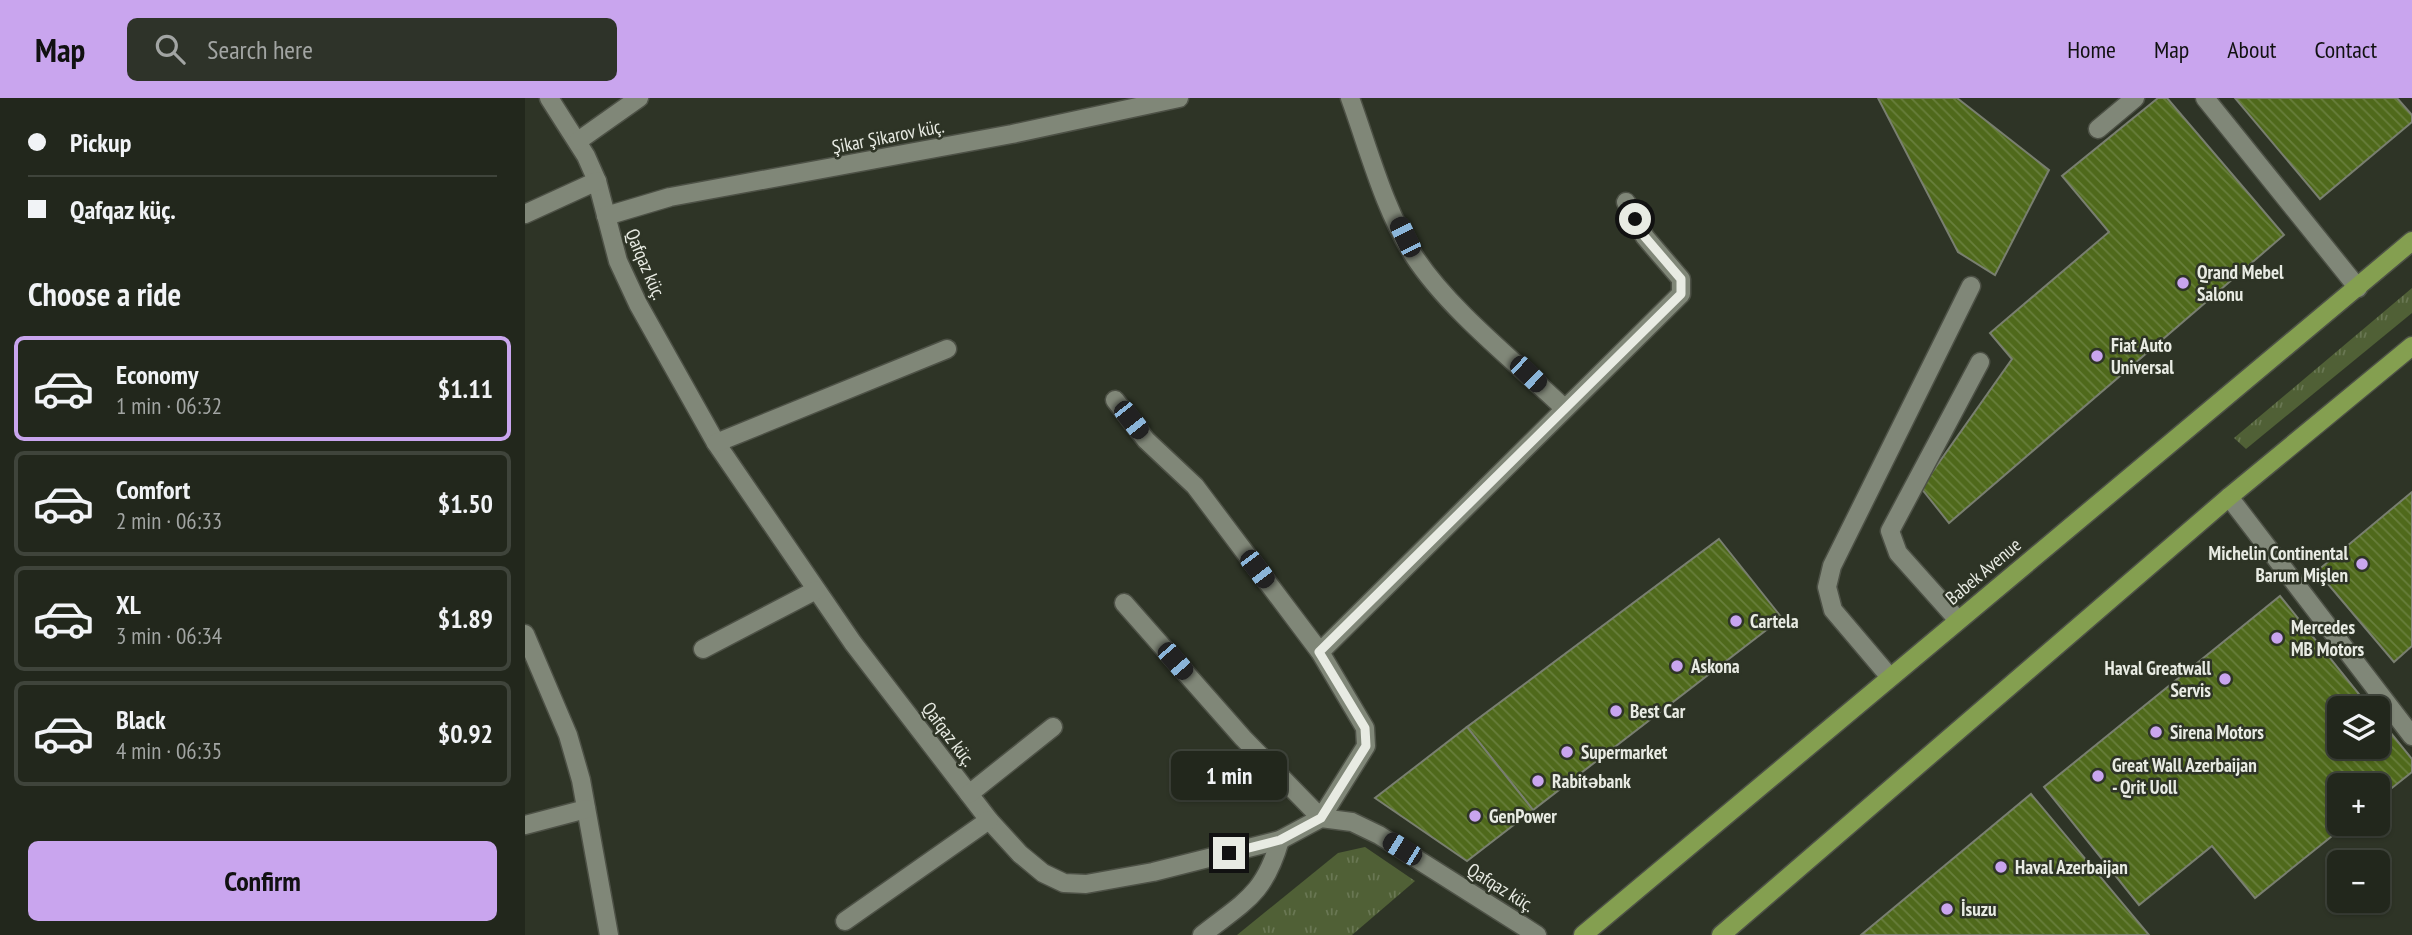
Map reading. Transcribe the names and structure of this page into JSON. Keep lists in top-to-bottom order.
{
  "streets": {
    "main road": ["Babek Avenue"],
    "street": ["Şikar Şikarov küç.", "Qafqaz küç."]
  },
  "crossings": [
    ["Şikar Şikarov küç.", "Qafqaz küç."]
  ],
  "places": [
    "Qrand Mebel Salonu",
    "Fiat Auto Universal",
    "Michelin Continental Barum Mişlen",
    "Cartela",
    "Mercedes MB Motors",
    "Askona",
    "Haval Greatwall Servis",
    "Best Car",
    "Sirena Motors",
    "Supermarket",
    "Great Wall Azerbaijan - Qrit Uoll",
    "Rabitəbank",
    "GenPower",
    "Haval Azerbaijan",
    "İsuzu"
  ],
  "page": {
    "header": "Map",
    "search": "Search here",
    "nav": [
      "Home",
      "Map",
      "About",
      "Contact"
    ],
    "banner": ["Pickup", "Qafqaz küç."],
    "heading": "Choose a ride",
    "list": [
      {
        "name": "Economy",
        "note": "1 min · 06:32",
        "value": "$1.11"
      },
      {
        "name": "Comfort",
        "note": "2 min · 06:33",
        "value": "$1.50"
      },
      {
        "name": "XL",
        "note": "3 min · 06:34",
        "value": "$1.89"
      },
      {
        "name": "Black",
        "note": "4 min · 06:35",
        "value": "$0.92"
      }
    ],
    "map_buttons": ["+", "−"],
    "bubble": "1 min",
    "buttons": "Confirm"
  }
}
